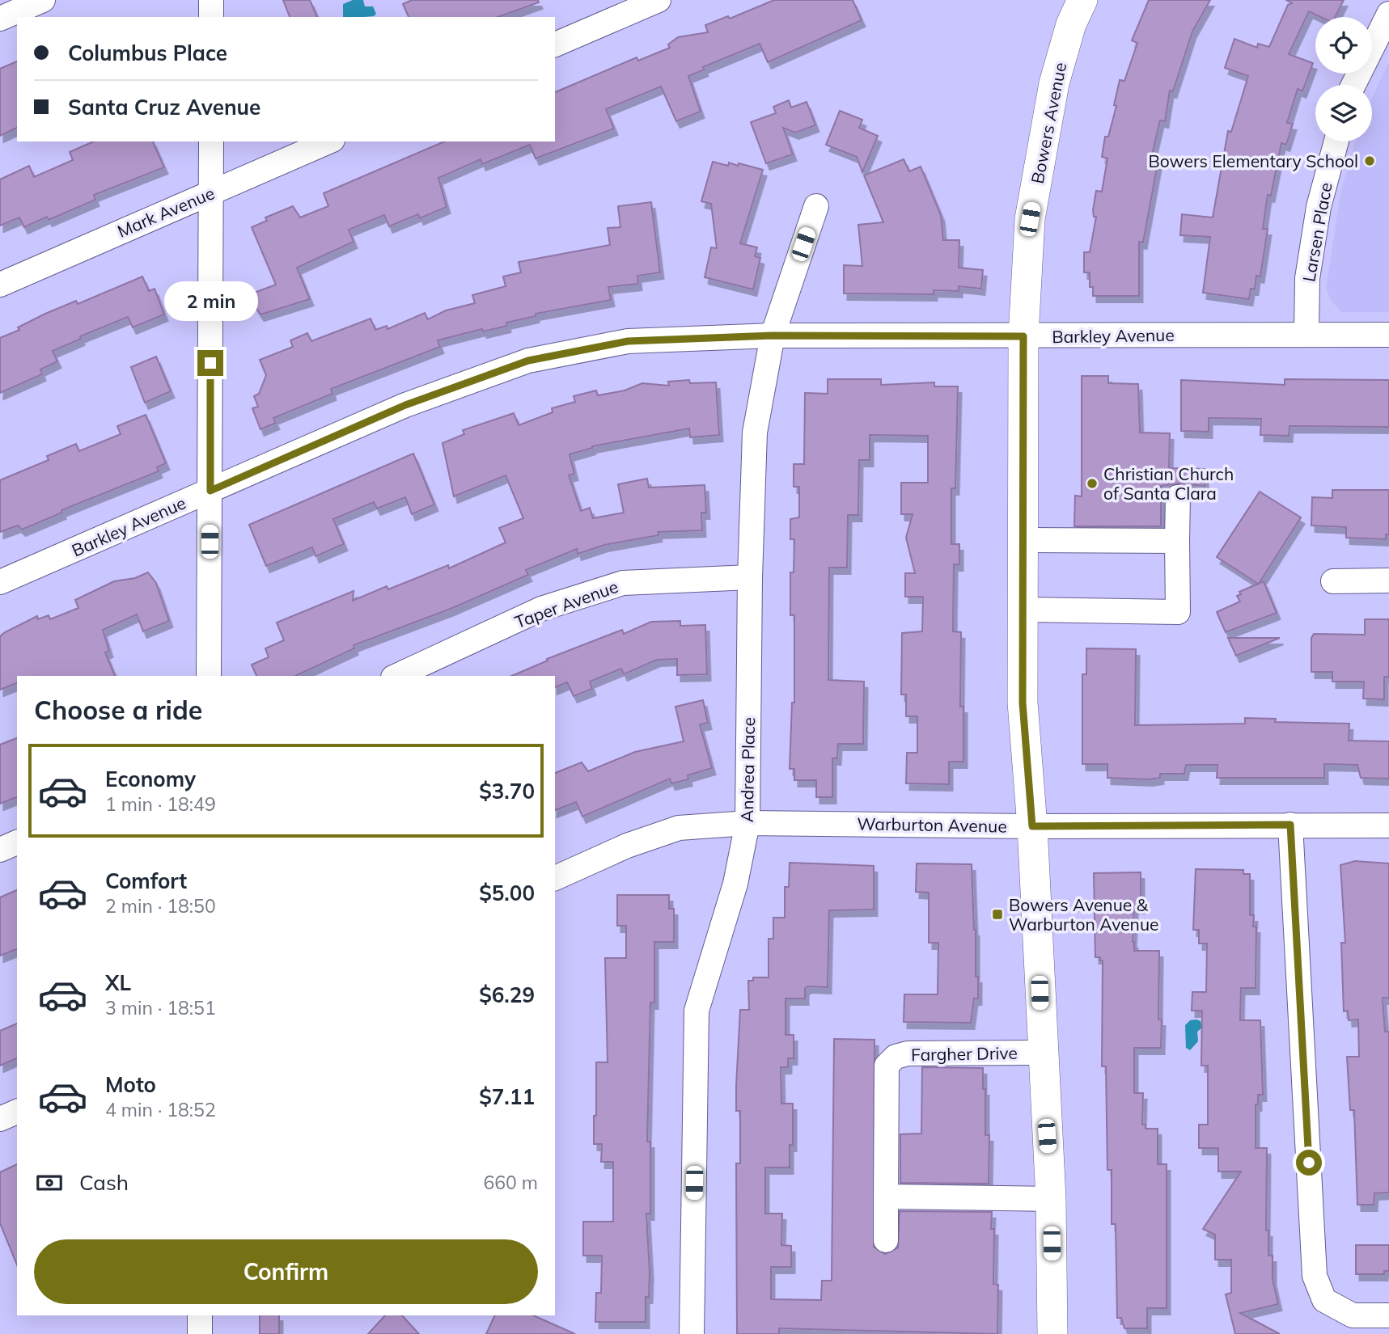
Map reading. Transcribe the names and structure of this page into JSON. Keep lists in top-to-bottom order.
{
  "streets": {
    "main road": ["Bowers Avenue"],
    "street": [
      "Mark Avenue",
      "Larsen Place",
      "Barkley Avenue",
      "Taper Avenue",
      "Andrea Place",
      "Warburton Avenue",
      "Fargher Drive"
    ]
  },
  "crossings": [
    ["Bowers Avenue", "Barkley Avenue"],
    ["Bowers Avenue", "Warburton Avenue"],
    ["Bowers Avenue", "Fargher Drive"],
    ["Larsen Place", "Barkley Avenue"],
    ["Barkley Avenue", "Andrea Place"],
    ["Taper Avenue", "Andrea Place"],
    ["Andrea Place", "Warburton Avenue"]
  ],
  "places": {
    "other": ["Bowers Elementary School", "Christian Church of Santa Clara"],
    "transit": ["Bowers Avenue & Warburton Avenue"]
  },
  "page": {
    "banner": ["Columbus Place", "Santa Cruz Avenue"],
    "bubble": "2 min",
    "heading": "Choose a ride",
    "list": [
      {
        "name": "Economy",
        "note": "1 min · 18:49",
        "value": "$3.70"
      },
      {
        "name": "Comfort",
        "note": "2 min · 18:50",
        "value": "$5.00"
      },
      {
        "name": "XL",
        "note": "3 min · 18:51",
        "value": "$6.29"
      },
      {
        "name": "Moto",
        "note": "4 min · 18:52",
        "value": "$7.11"
      }
    ],
    "pay": ["Cash", "660 m"],
    "buttons": "Confirm"
  }
}
